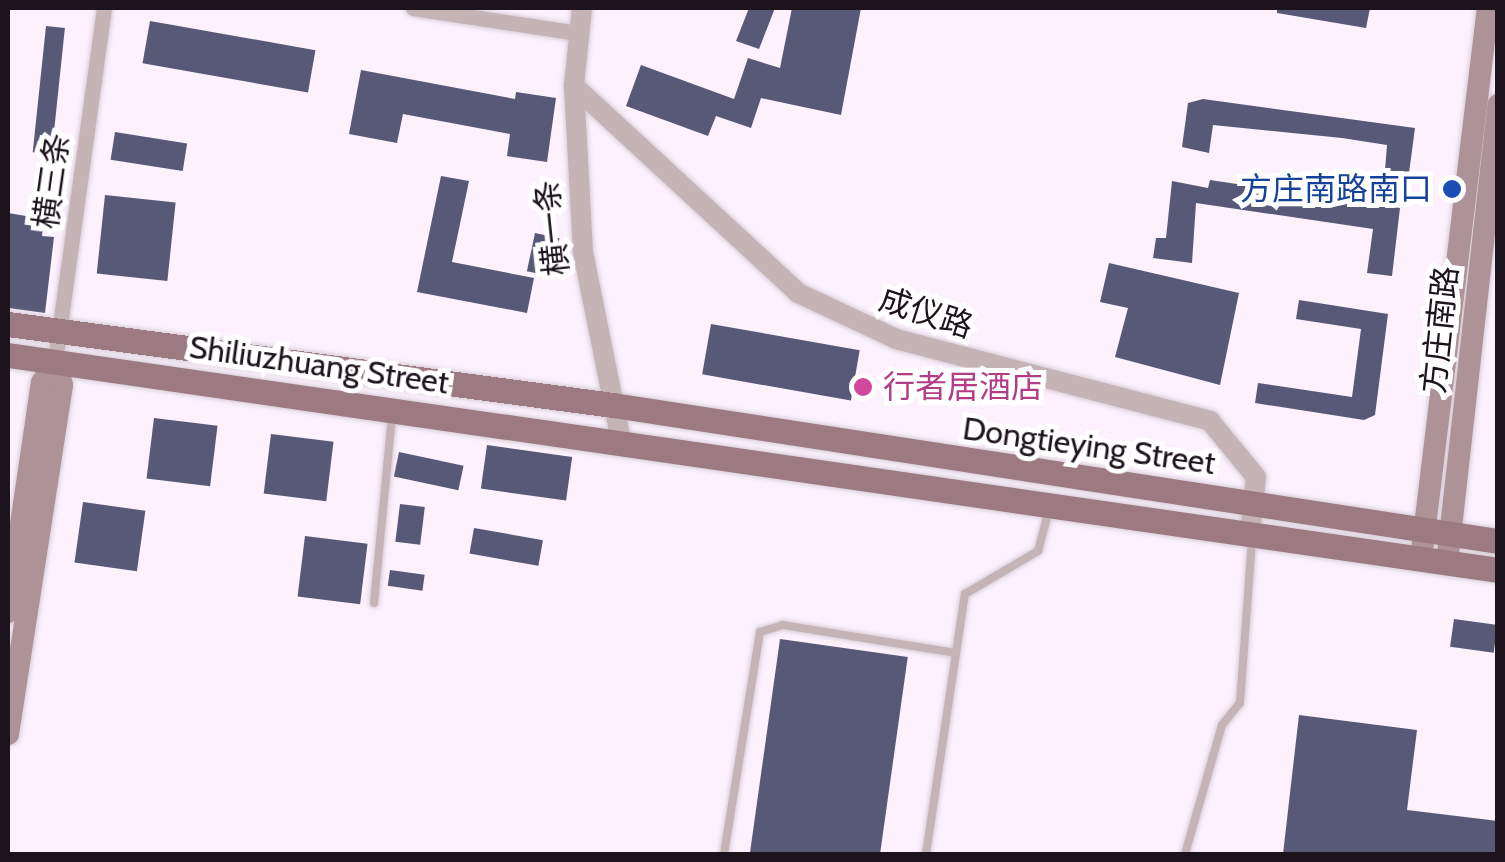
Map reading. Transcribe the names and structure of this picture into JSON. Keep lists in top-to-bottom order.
{
  "streets": {
    "main road": ["方庄南路", "Shiliuzhuang Street", "Dongtieying Street"],
    "street": ["横三条", "横一条", "成仪路"]
  },
  "crossings": [
    ["横三条", "Shiliuzhuang Street"],
    ["横一条", "成仪路"],
    ["横一条", "Shiliuzhuang Street"],
    ["横一条", "Dongtieying Street"],
    ["成仪路", "Dongtieying Street"],
    ["方庄南路", "Dongtieying Street"],
    ["Shiliuzhuang Street", "Dongtieying Street"]
  ],
  "places": ["方庄南路南口", "行者居酒店"]
}
